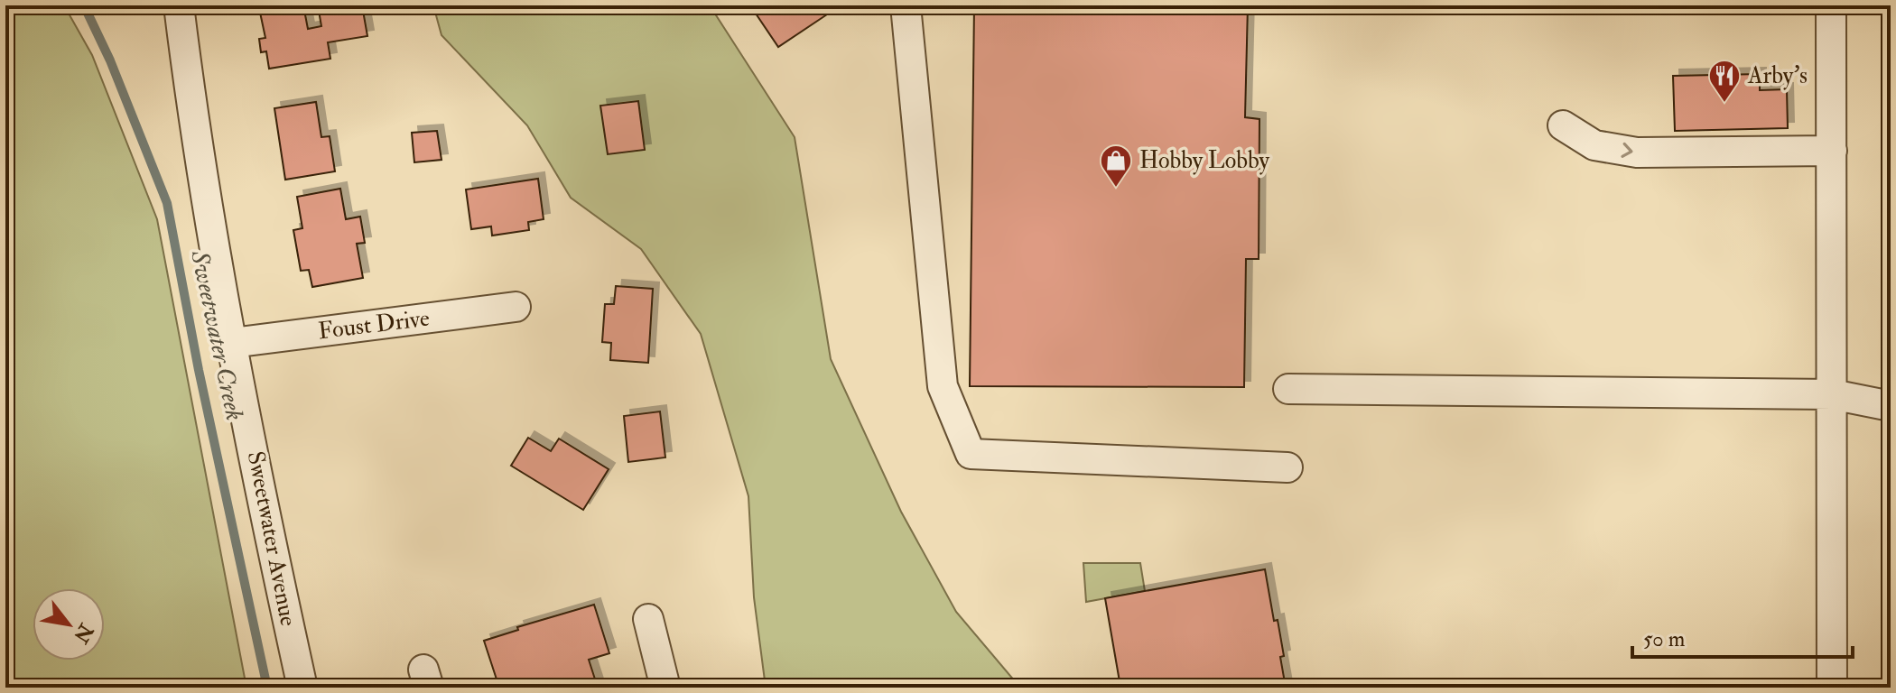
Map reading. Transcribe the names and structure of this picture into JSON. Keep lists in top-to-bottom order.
{
  "streets": {
    "street": ["Foust Drive", "Sweetwater Avenue"]
  },
  "crossings": [
    ["Foust Drive", "Sweetwater Avenue"]
  ],
  "water": ["Sweetwater Creek"],
  "places": {
    "restaurant": ["Arby's"],
    "shop": ["Hobby Lobby"]
  },
  "scale_bar": "50 m",
  "north": "bottom right"
}
